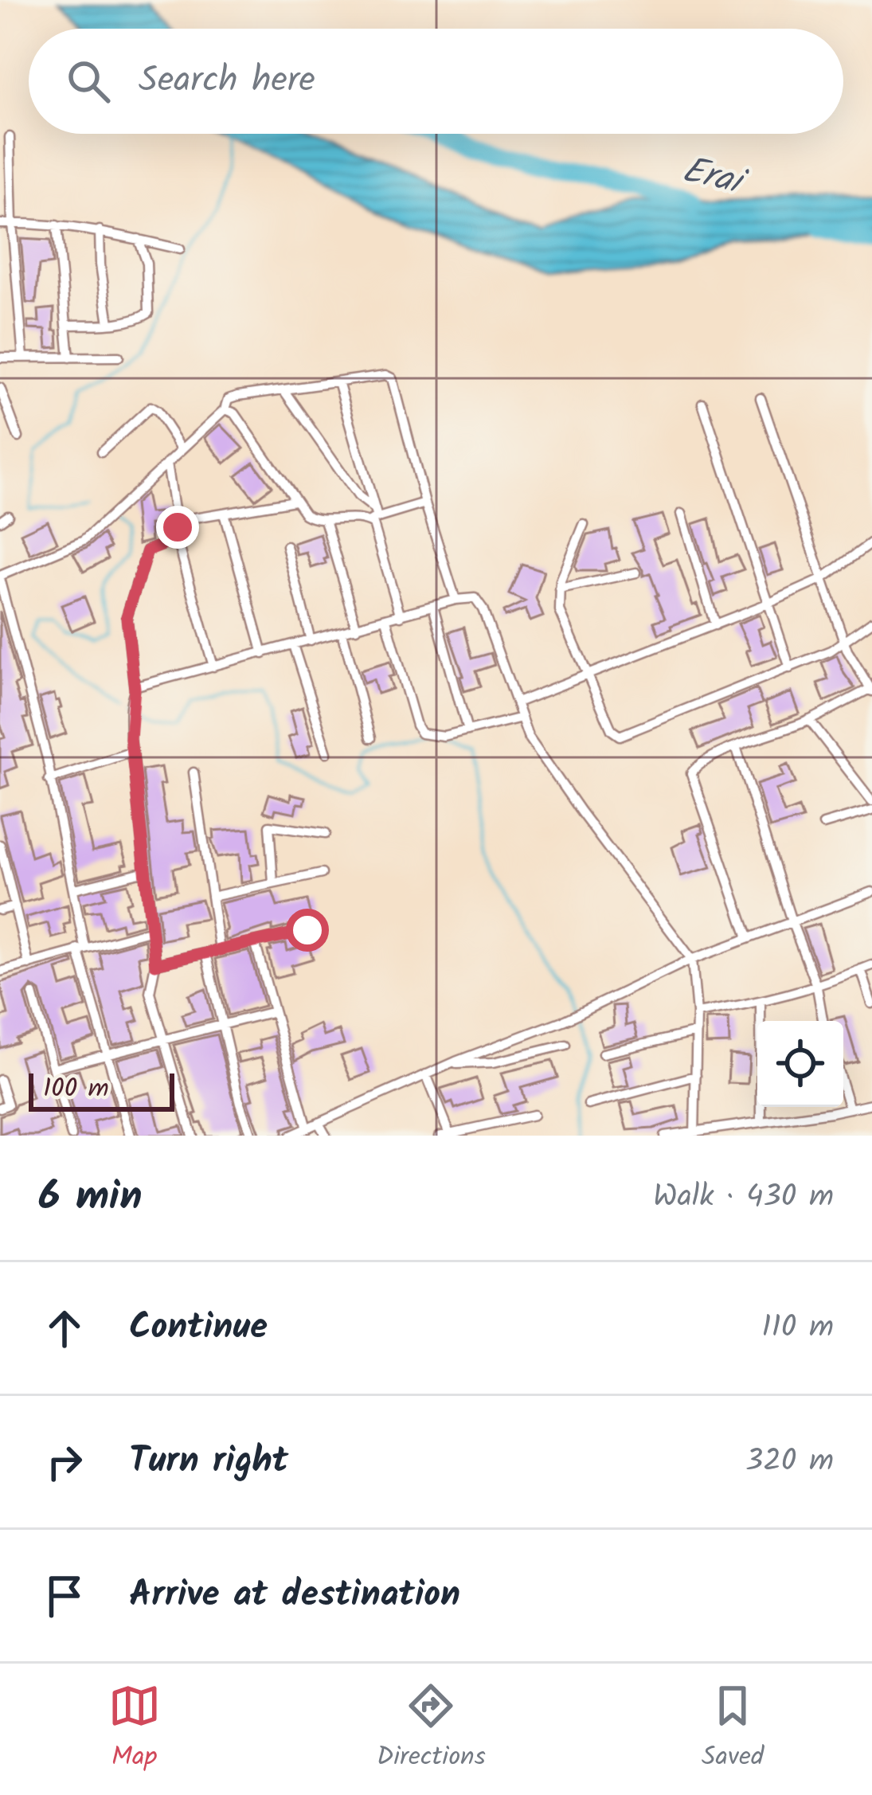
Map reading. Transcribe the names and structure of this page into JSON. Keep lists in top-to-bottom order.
{
  "water": ["Erai"],
  "scale_bar": "100 m",
  "page": {
    "search": "Search here",
    "scale": "100 m",
    "heading": ["6 min", "Walk · 430 m"],
    "list": [
      ["Continue", "110 m"],
      ["Turn right", "320 m"],
      "Arrive at destination"
    ],
    "nav": ["Map", "Directions", "Saved"]
  }
}
